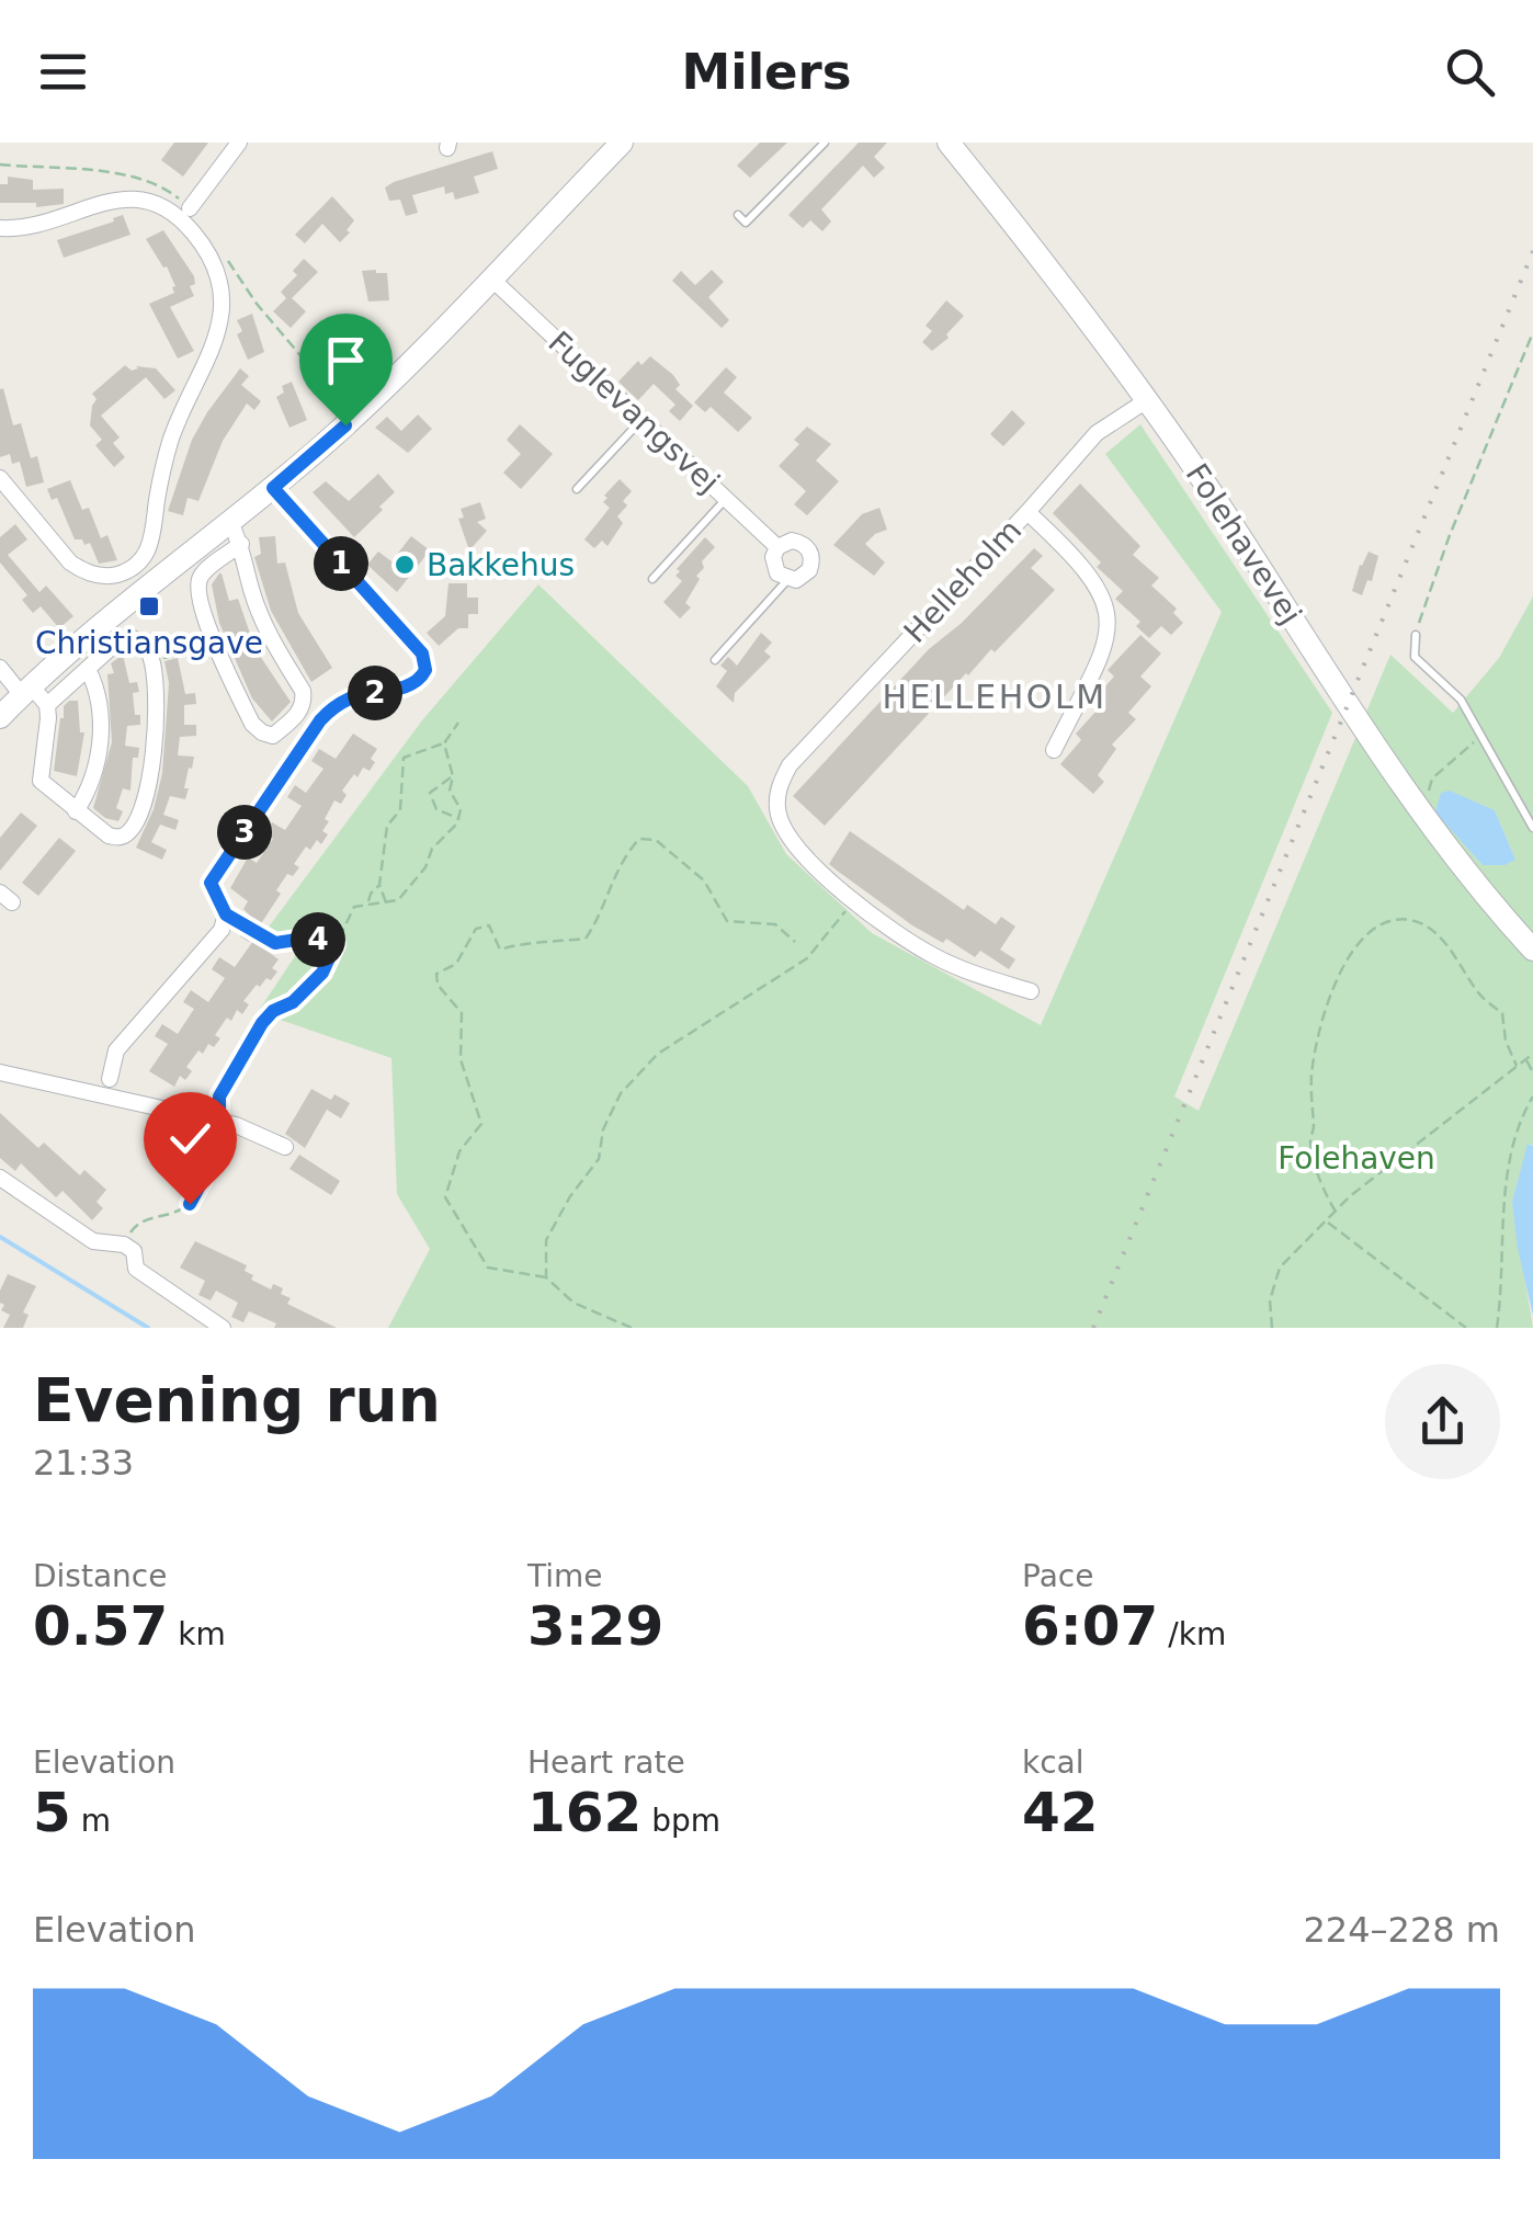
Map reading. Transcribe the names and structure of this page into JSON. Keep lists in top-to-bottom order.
{
  "streets": {
    "street": ["Fuglevangsvej", "Folehavevej", "Helleholm"]
  },
  "crossings": [
    ["Folehavevej", "Helleholm"]
  ],
  "districts": ["HELLEHOLM"],
  "parks": ["Folehaven"],
  "places": {
    "other": ["Bakkehus"],
    "transit": ["Christiansgave"]
  },
  "page": {
    "header": "Milers",
    "pins": [
      "1",
      "2",
      "3",
      "4"
    ],
    "heading": ["Evening run", "21:33"],
    "stats": [
      ["Distance", "0.57 km"],
      ["Time", "3:29"],
      ["Pace", "6:07 /km"],
      ["Elevation", "5 m"],
      ["Heart rate", "162 bpm"],
      ["kcal", "42"]
    ],
    "chart": ["Elevation", "224–228 m"]
  }
}
